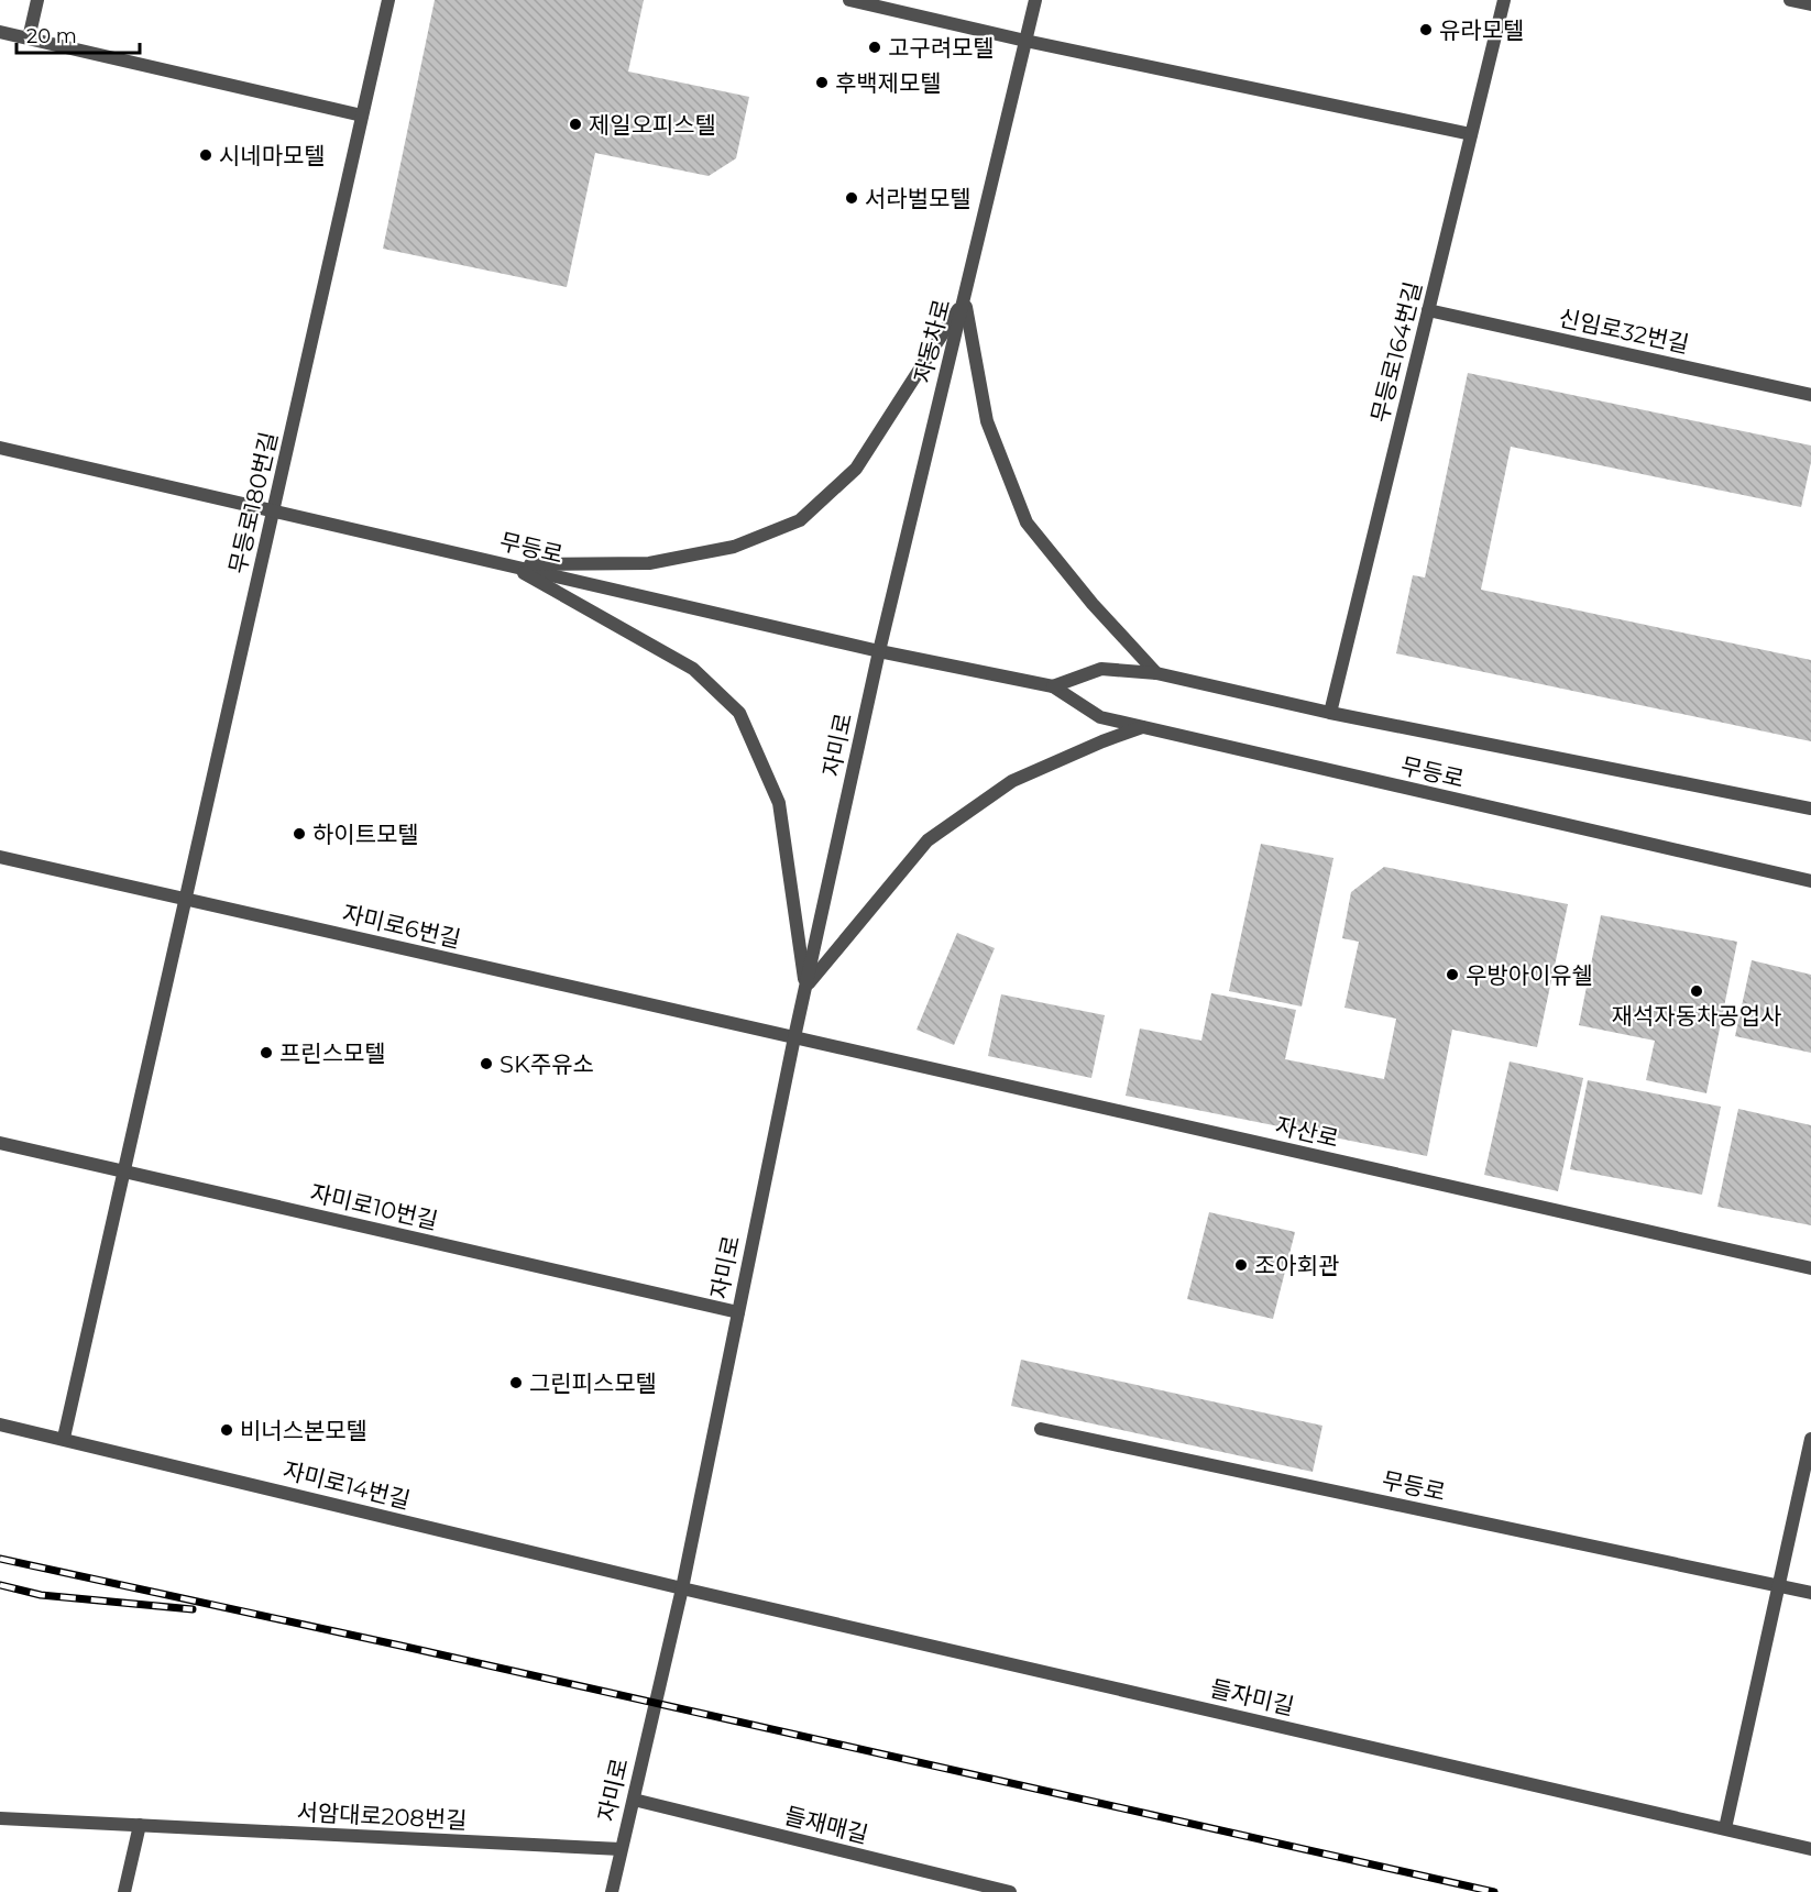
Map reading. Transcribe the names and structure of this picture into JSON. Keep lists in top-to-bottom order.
{
  "streets": {
    "street": [
      "신임로32번길",
      "자동차로",
      "무등로164번길",
      "무등로180번길",
      "무등로",
      "자미로",
      "자미로6번길",
      "자산로",
      "자미로10번길",
      "자미로14번길",
      "들자미길",
      "서암대로208번길",
      "들재매길"
    ]
  },
  "crossings": [
    ["신임로32번길", "무등로164번길"],
    ["자동차로", "무등로"],
    ["자동차로", "자미로"],
    ["무등로164번길", "무등로"],
    ["무등로180번길", "무등로"],
    ["무등로180번길", "자미로6번길"],
    ["무등로180번길", "자미로10번길"],
    ["무등로180번길", "자미로14번길"],
    ["무등로", "자미로"],
    ["자미로", "자미로6번길"],
    ["자미로", "자산로"],
    ["자미로", "자미로10번길"],
    ["자미로", "자미로14번길"],
    ["자미로", "들자미길"],
    ["자미로", "서암대로208번길"],
    ["자미로", "들재매길"],
    ["자미로6번길", "자산로"],
    ["자미로14번길", "들자미길"]
  ],
  "places": [
    "유라모텔",
    "고구려모텔",
    "후백제모텔",
    "제일오피스텔",
    "시네마모텔",
    "서라벌모텔",
    "하이트모텔",
    "우방아이유쉘",
    "재석자동차공업사",
    "프린스모텔",
    "SK주유소",
    "조아회관",
    "그린피스모텔",
    "비너스본모텔"
  ],
  "scale_bar": "20 m"
}
